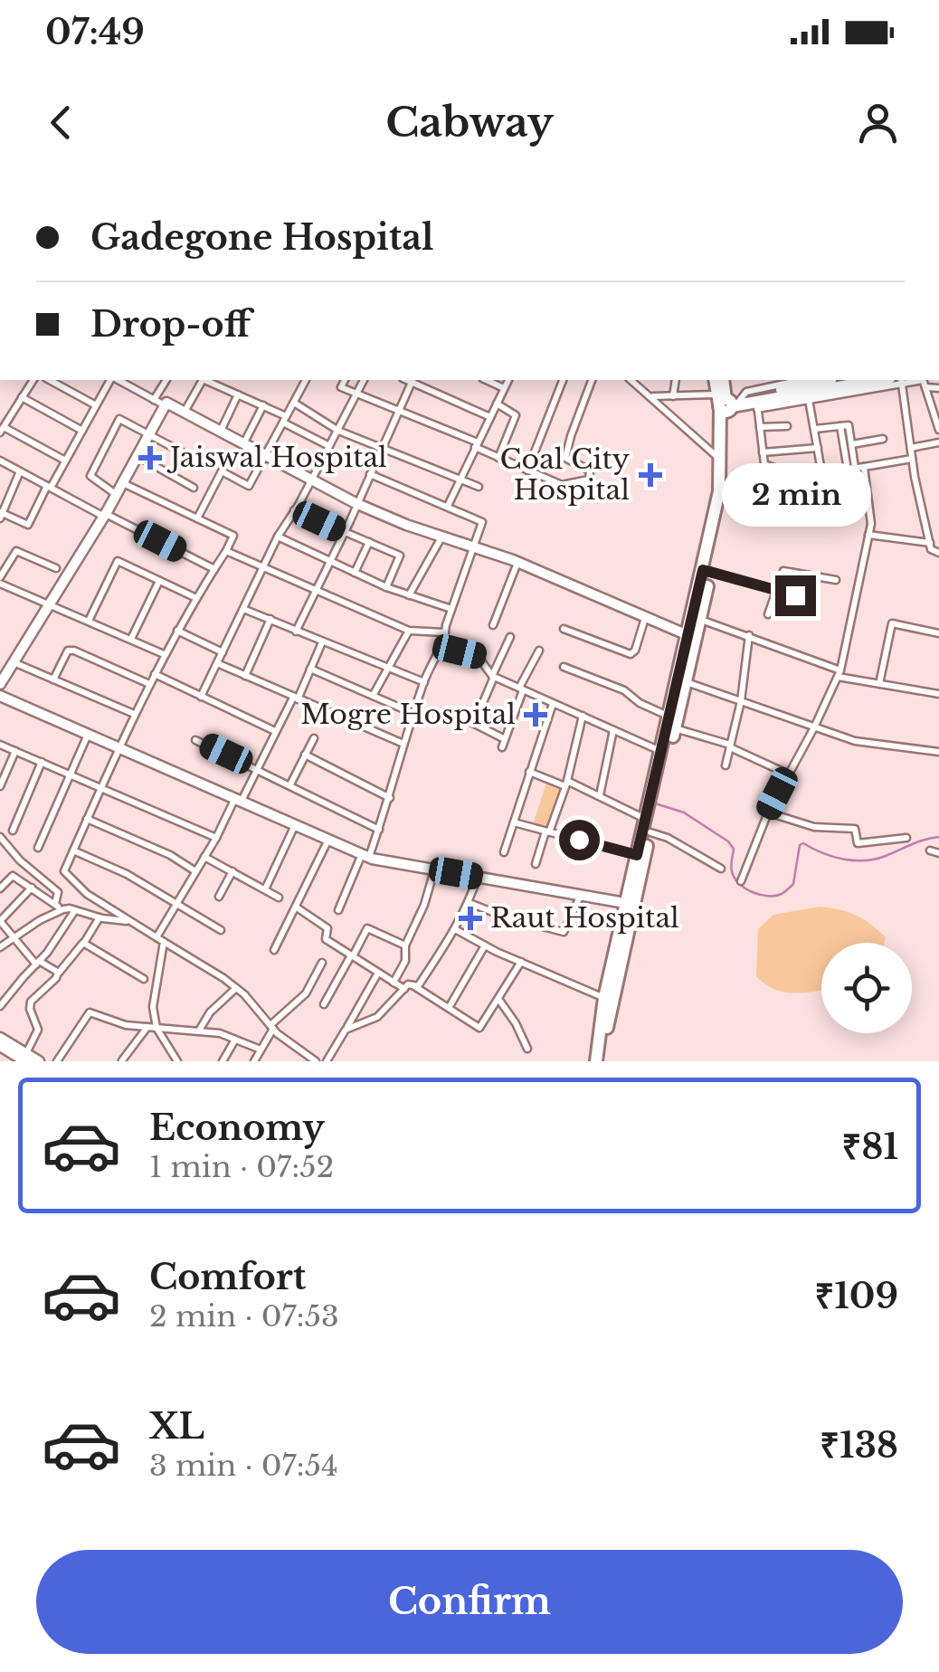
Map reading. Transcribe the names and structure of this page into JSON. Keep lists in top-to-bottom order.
{
  "places": {
    "health": [
      "Jaiswal Hospital",
      "Coal City Hospital",
      "Mogre Hospital",
      "Raut Hospital"
    ]
  },
  "page": {
    "status": "07:49",
    "header": "Cabway",
    "banner": ["Gadegone Hospital", "Drop-off"],
    "bubble": "2 min",
    "list": [
      {
        "name": "Economy",
        "note": "1 min · 07:52",
        "value": "₹81"
      },
      {
        "name": "Comfort",
        "note": "2 min · 07:53",
        "value": "₹109"
      },
      {
        "name": "XL",
        "note": "3 min · 07:54",
        "value": "₹138"
      }
    ],
    "buttons": "Confirm"
  }
}
